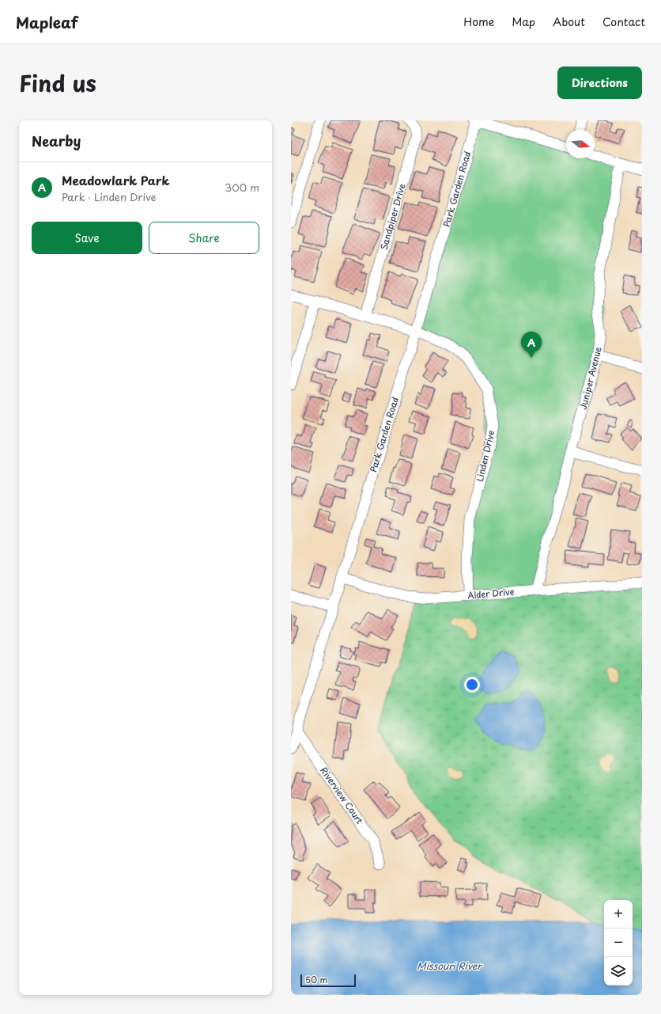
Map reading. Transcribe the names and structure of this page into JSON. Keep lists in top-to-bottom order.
{
  "streets": {
    "street": [
      "Park Garden Road",
      "Sandpiper Drive",
      "Juniper Avenue",
      "Linden Drive",
      "Alder Drive",
      "Riverview Court"
    ]
  },
  "crossings": [
    ["Park Garden Road", "Linden Drive"],
    ["Park Garden Road", "Alder Drive"],
    ["Park Garden Road", "Riverview Court"],
    ["Sandpiper Drive", "Linden Drive"],
    ["Juniper Avenue", "Alder Drive"],
    ["Linden Drive", "Alder Drive"]
  ],
  "water": ["Missouri River"],
  "scale_bar": "50 m",
  "north": "right",
  "page": {
    "header": "Mapleaf",
    "nav": [
      "Home",
      "Map",
      "About",
      "Contact"
    ],
    "title": "Find us",
    "buttons": [
      "Directions",
      ["Save", "Share"]
    ],
    "heading": "Nearby",
    "list": [
      {
        "mark": "A",
        "name": "Meadowlark Park",
        "note": "Park · Linden Drive",
        "value": "300 m"
      }
    ],
    "pins": "A",
    "map_buttons": ["+", "−"],
    "scale": "50 m"
  }
}
